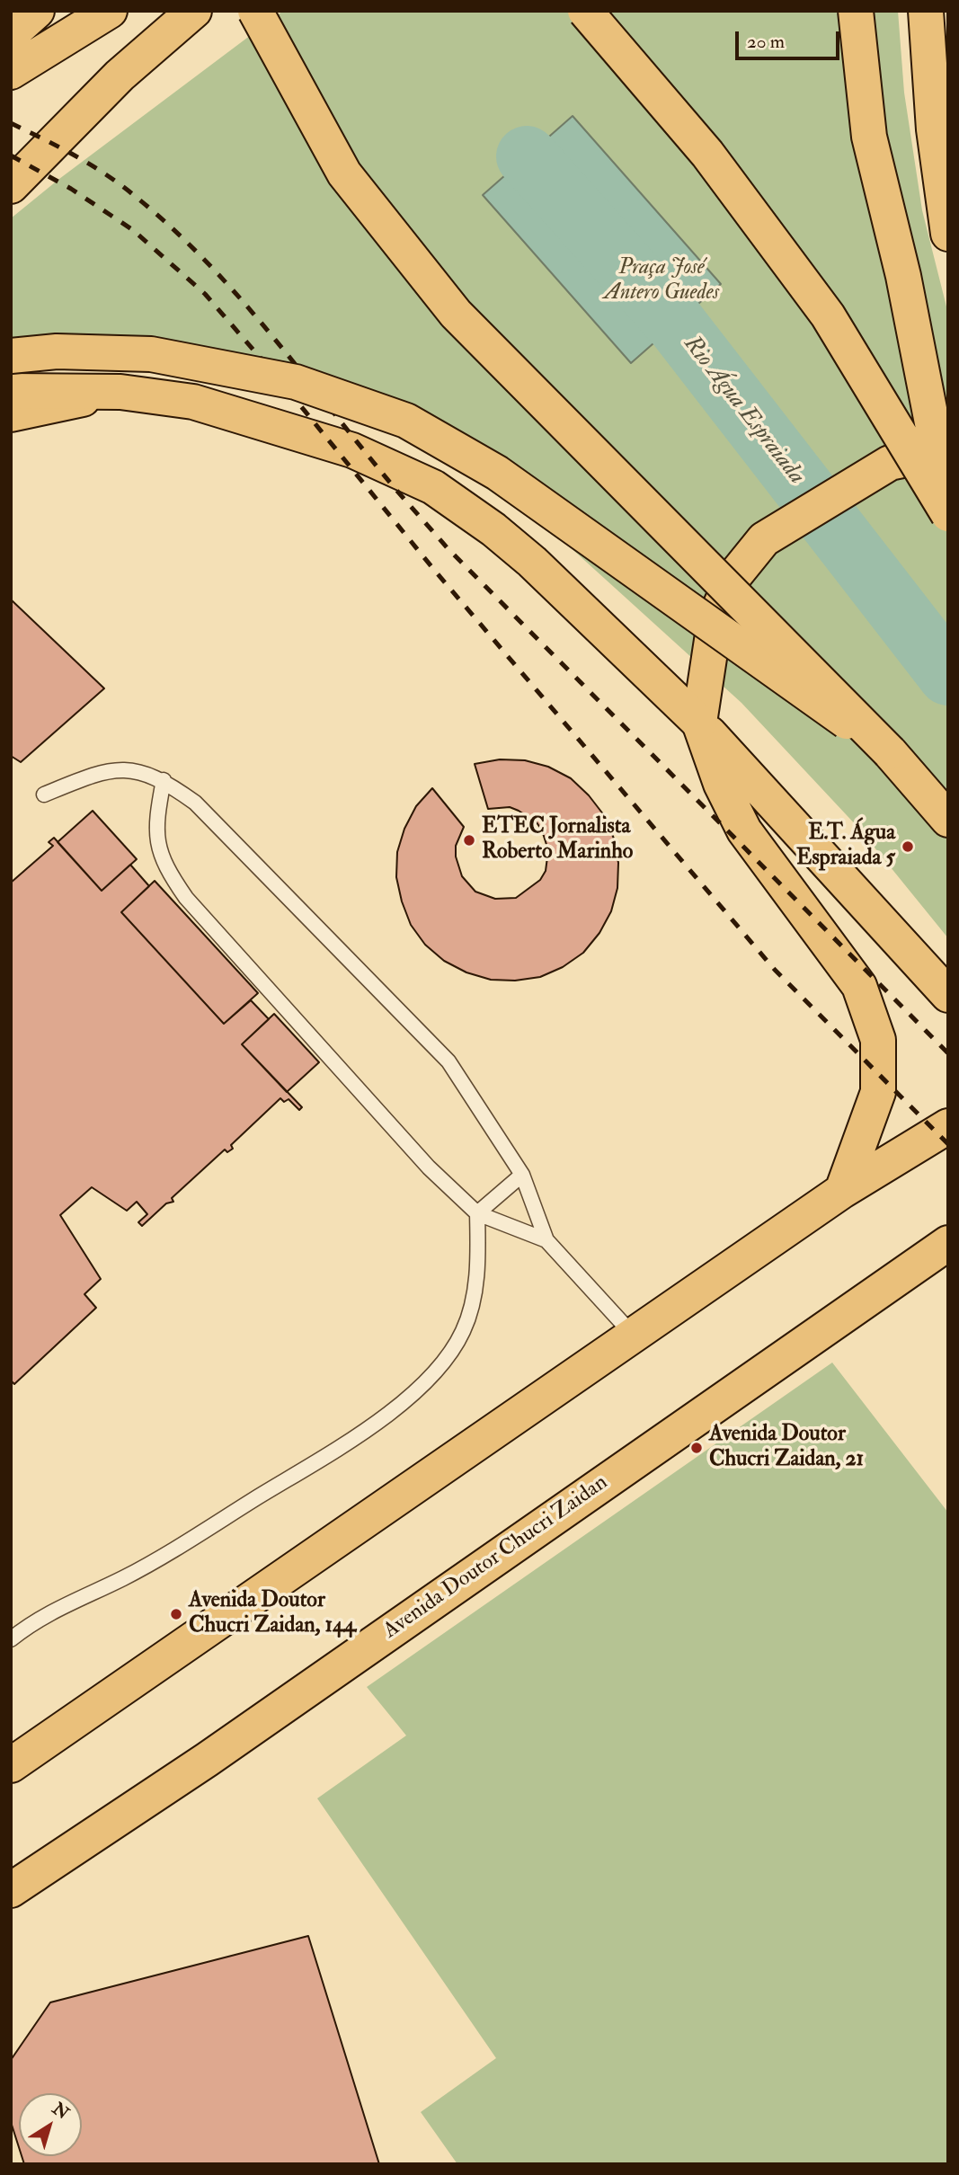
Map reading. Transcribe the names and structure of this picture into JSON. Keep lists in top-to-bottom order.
{
  "streets": {
    "main road": ["Avenida Doutor Chucri Zaidan"]
  },
  "water": ["Rio Água Espraiada"],
  "parks": ["Praça José Antero Guedes"],
  "places": [
    "ETEC Jornalista Roberto Marinho",
    "E.T. Água Espraiada 5",
    "Avenida Doutor Chucri Zaidan, 21",
    "Avenida Doutor Chucri Zaidan, 144"
  ],
  "scale_bar": "20 m",
  "north": "top right"
}
